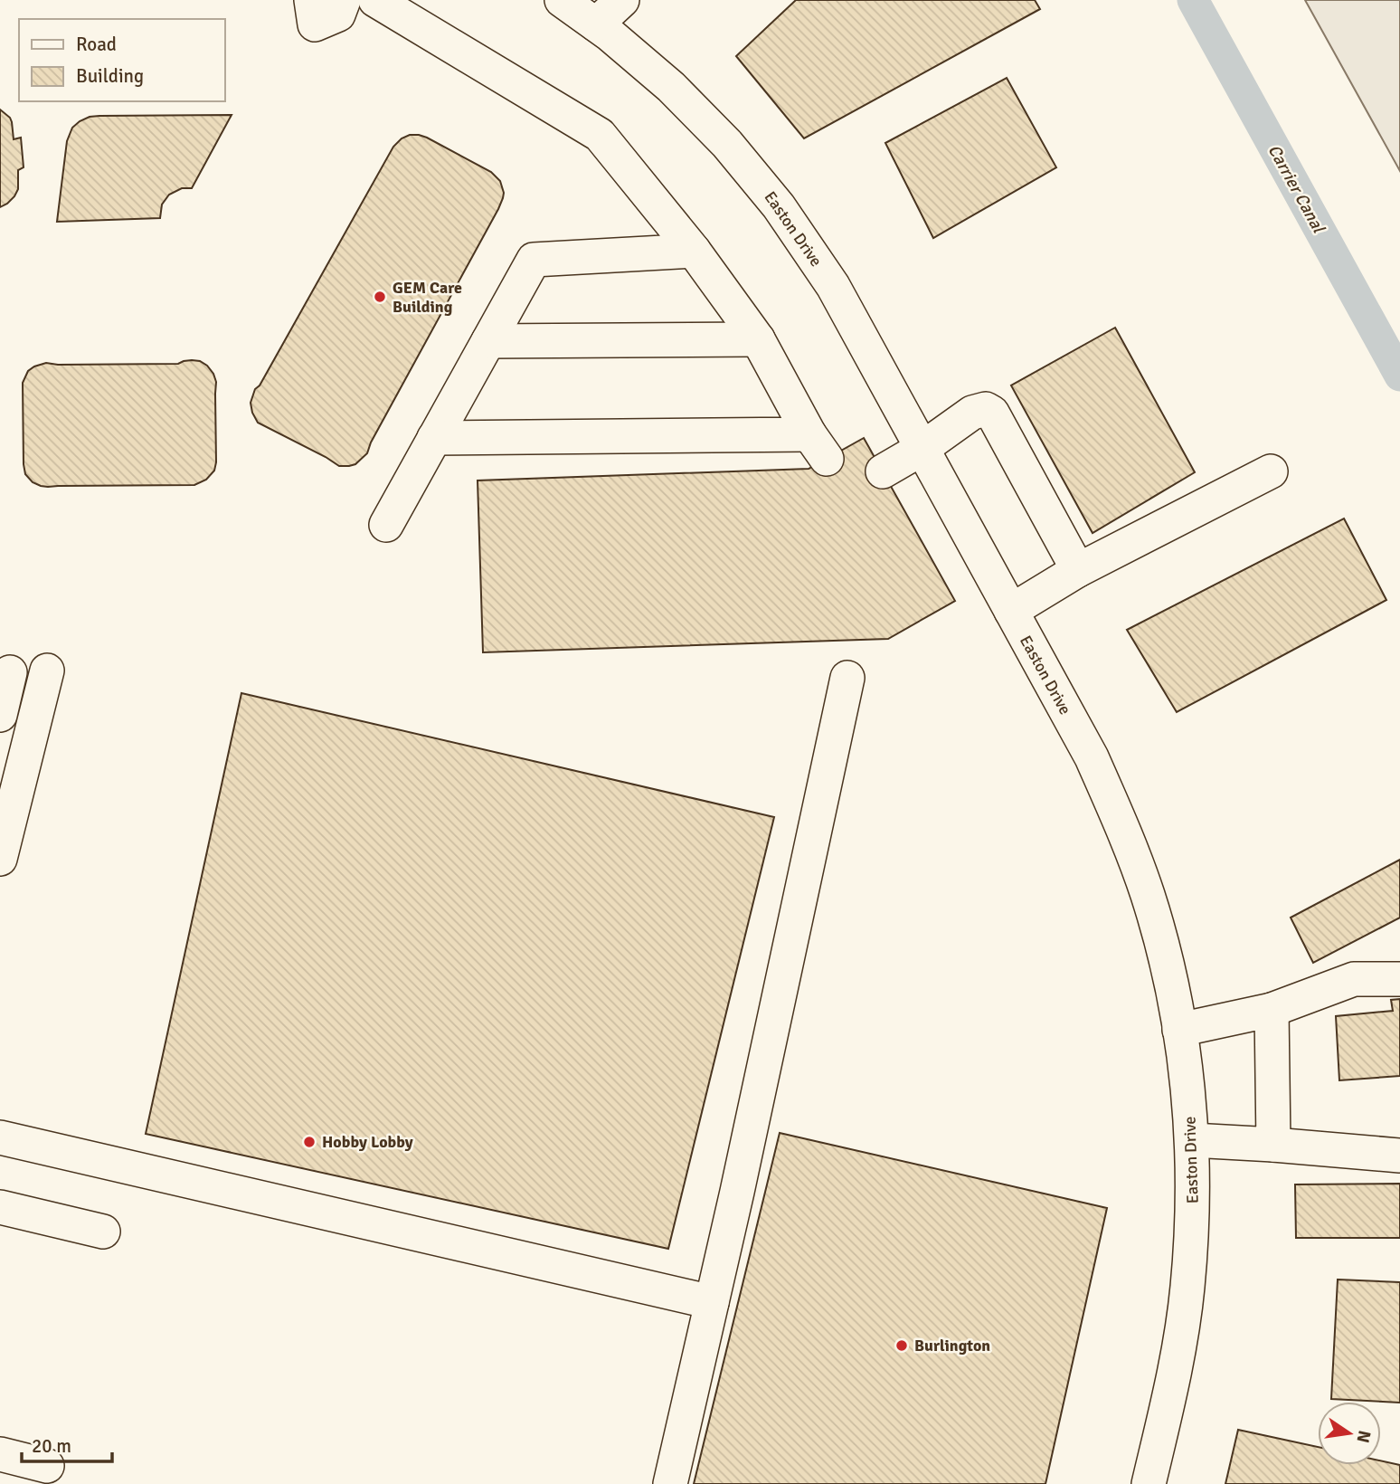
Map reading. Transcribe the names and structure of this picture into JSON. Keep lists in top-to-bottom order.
{
  "streets": {
    "street": ["Easton Drive"]
  },
  "water": ["Carrier Canal"],
  "places": ["GEM Care Building", "Hobby Lobby", "Burlington"],
  "legend": ["Road", "Building"],
  "scale_bar": "20 m",
  "north": "right"
}
